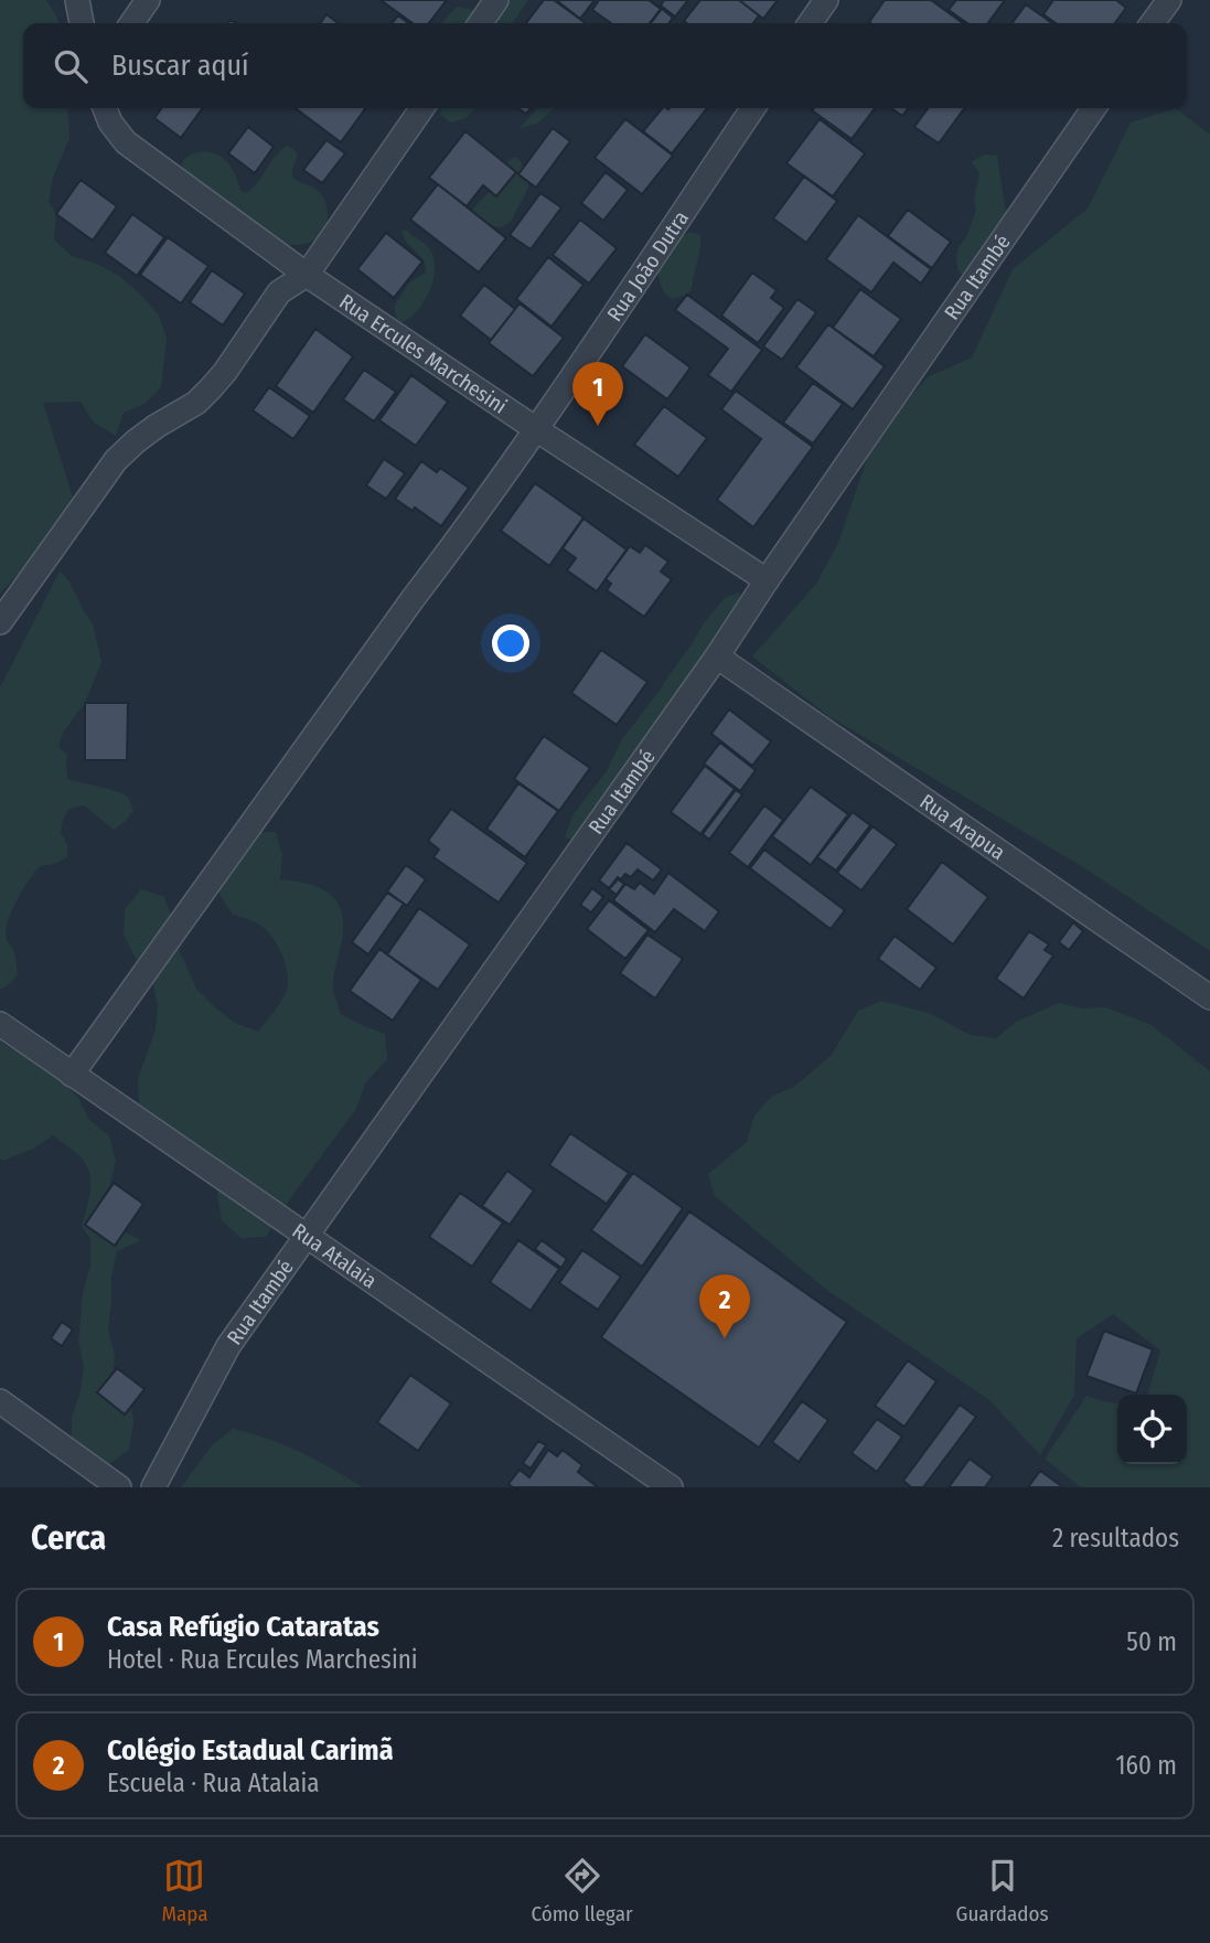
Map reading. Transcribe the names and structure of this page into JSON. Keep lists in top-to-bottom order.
{
  "streets": {
    "street": [
      "Rua João Dutra",
      "Rua Itambé",
      "Rua Ercules Marchesini",
      "Rua Arapua",
      "Rua Atalaia"
    ]
  },
  "crossings": [
    ["Rua João Dutra", "Rua Ercules Marchesini"],
    ["Rua João Dutra", "Rua Atalaia"],
    ["Rua Itambé", "Rua Ercules Marchesini"],
    ["Rua Itambé", "Rua Arapua"],
    ["Rua Itambé", "Rua Atalaia"]
  ],
  "page": {
    "search": "Buscar aquí",
    "pins": ["1", "2"],
    "heading": ["Cerca", "2 resultados"],
    "list": [
      {
        "mark": "1",
        "name": "Casa Refúgio Cataratas",
        "note": "Hotel · Rua Ercules Marchesini",
        "value": "50 m"
      },
      {
        "mark": "2",
        "name": "Colégio Estadual Carimã",
        "note": "Escuela · Rua Atalaia",
        "value": "160 m"
      }
    ],
    "nav": ["Mapa", "Cómo llegar", "Guardados"]
  }
}
